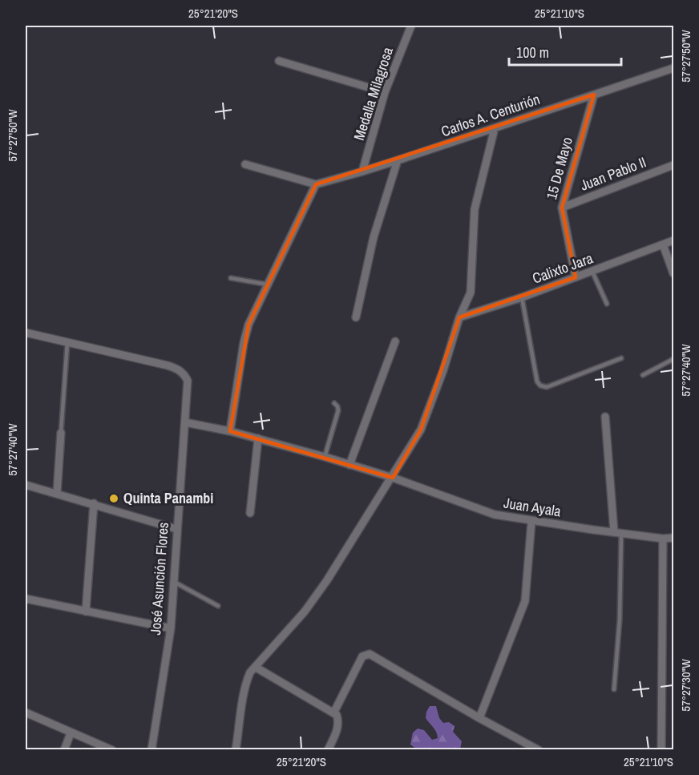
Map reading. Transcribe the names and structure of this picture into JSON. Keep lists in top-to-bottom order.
{
  "streets": {
    "street": [
      "Medalla Milagrosa",
      "Carlos A. Centurión",
      "15 De Mayo",
      "Juan Pablo II",
      "Calixto Jara",
      "Juan Ayala",
      "José Asunción Flores"
    ]
  },
  "crossings": [
    ["Medalla Milagrosa", "Carlos A. Centurión"],
    ["Carlos A. Centurión", "15 De Mayo"],
    ["15 De Mayo", "Juan Pablo II"],
    ["15 De Mayo", "Calixto Jara"],
    ["Juan Ayala", "José Asunción Flores"]
  ],
  "places": ["Quinta Panambi"],
  "scale_bar": "100 m",
  "coordinates": [
    "25°21'20\"S",
    "25°21'10\"S",
    "57°27'50\"W",
    "57°27'40\"W",
    "57°27'30\"W"
  ]
}
